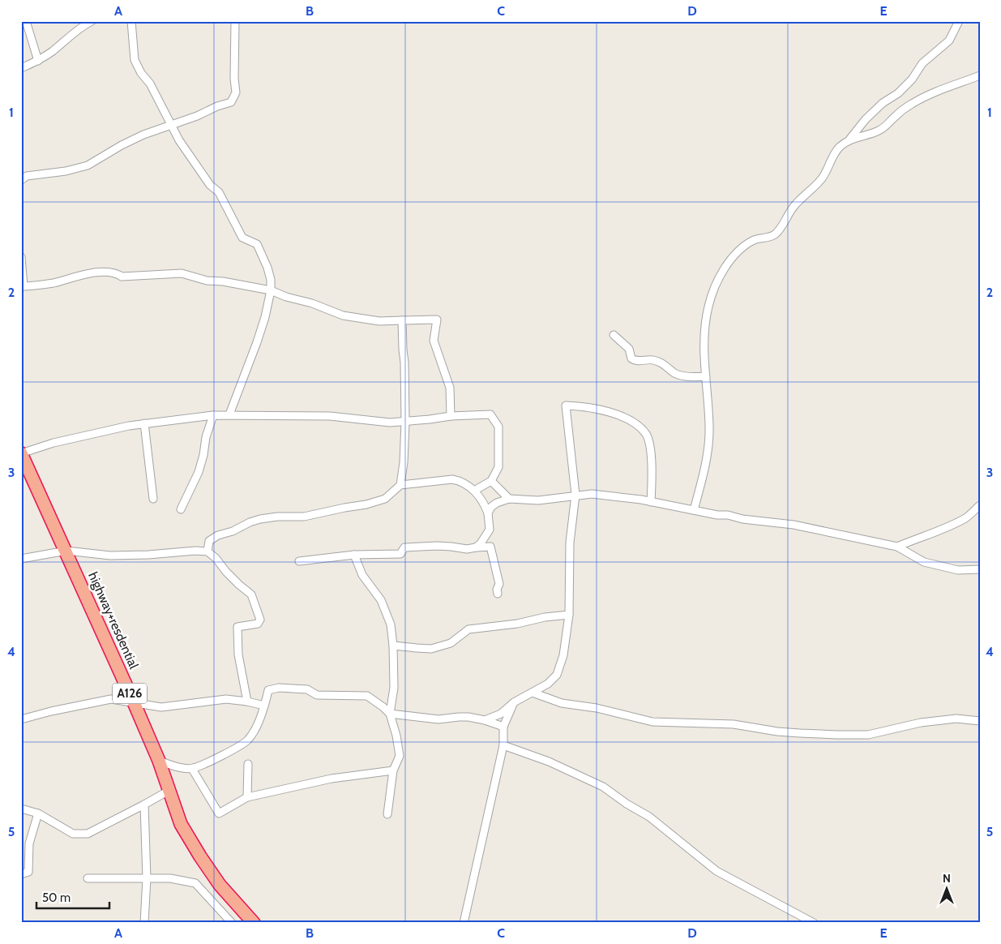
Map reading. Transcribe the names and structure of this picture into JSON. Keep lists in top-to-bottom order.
{
  "streets": {
    "highway": ["highway+resdential", "A126"]
  },
  "scale_bar": "50 m",
  "north": "top",
  "grid": {
    "columns": [
      "A",
      "B",
      "C",
      "D",
      "E"
    ],
    "rows": [
      "1",
      "2",
      "3",
      "4",
      "5"
    ]
  }
}
